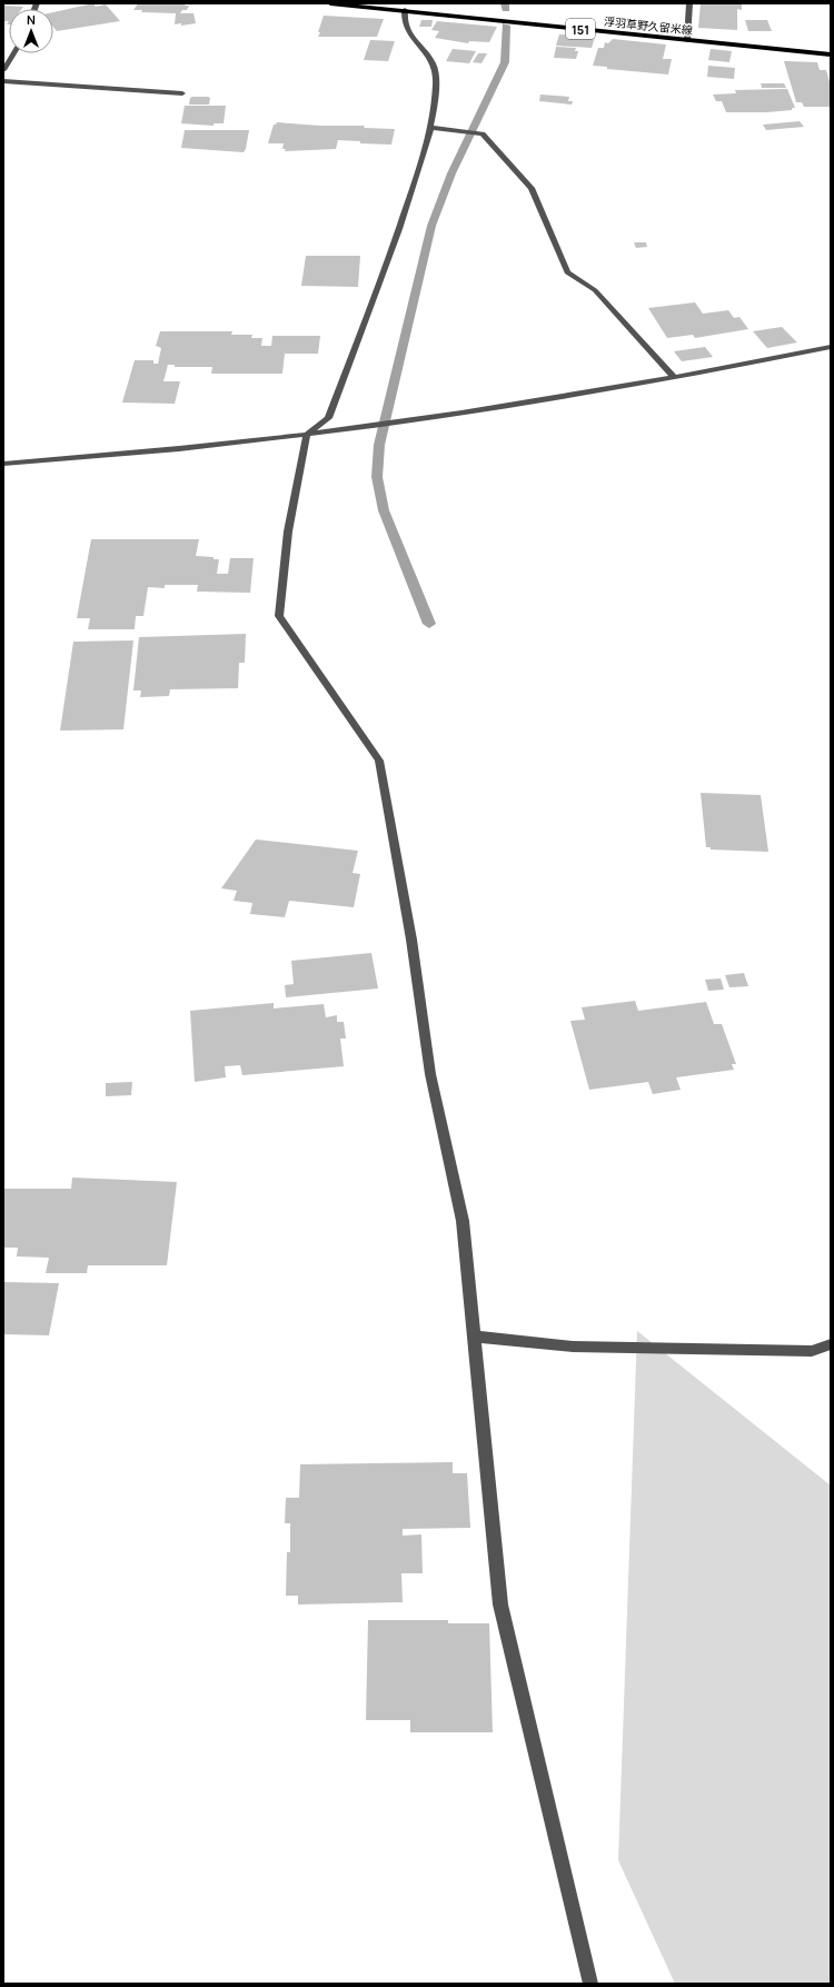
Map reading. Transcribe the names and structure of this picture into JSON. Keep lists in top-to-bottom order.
{
  "streets": {
    "main road": ["浮羽草野久留米線", "151"]
  },
  "north": "top"
}
